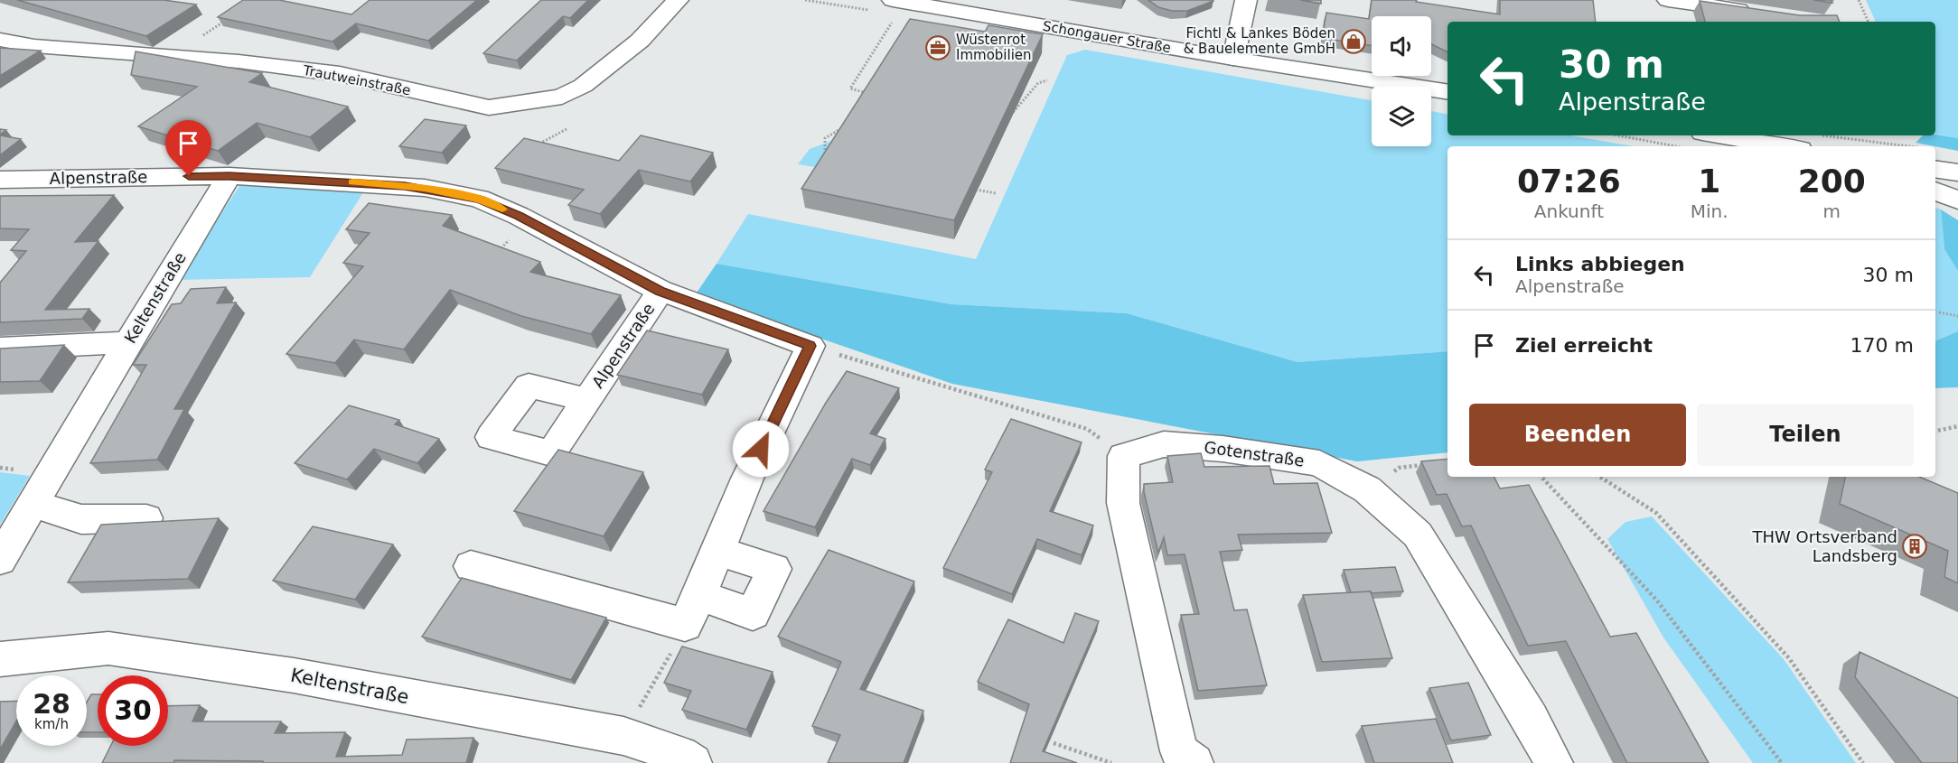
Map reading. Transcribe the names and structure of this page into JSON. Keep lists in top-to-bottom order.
{
  "streets": {
    "street": [
      "Schongauer Straße",
      "Trautweinstraße",
      "Alpenstraße",
      "Keltenstraße",
      "Gotenstraße"
    ]
  },
  "crossings": [
    ["Alpenstraße", "Keltenstraße"]
  ],
  "places": {
    "shop": ["Fichtl & Lankes Böden & Bauelemente GmbH"],
    "office": ["Wüstenrot Immobilien"],
    "building": ["THW Ortsverband Landsberg"]
  },
  "page": {
    "turn": ["30 m", "Alpenstraße"],
    "eta": [
      "07:26",
      "Ankunft",
      "1",
      "Min.",
      "200",
      "m"
    ],
    "list": [
      {
        "name": "Links abbiegen",
        "note": "Alpenstraße",
        "value": "30 m"
      },
      {
        "name": "Ziel erreicht",
        "value": "170 m"
      }
    ],
    "buttons": ["Beenden", "Teilen"],
    "speed": "28 km/h",
    "limit": "30"
  }
}
